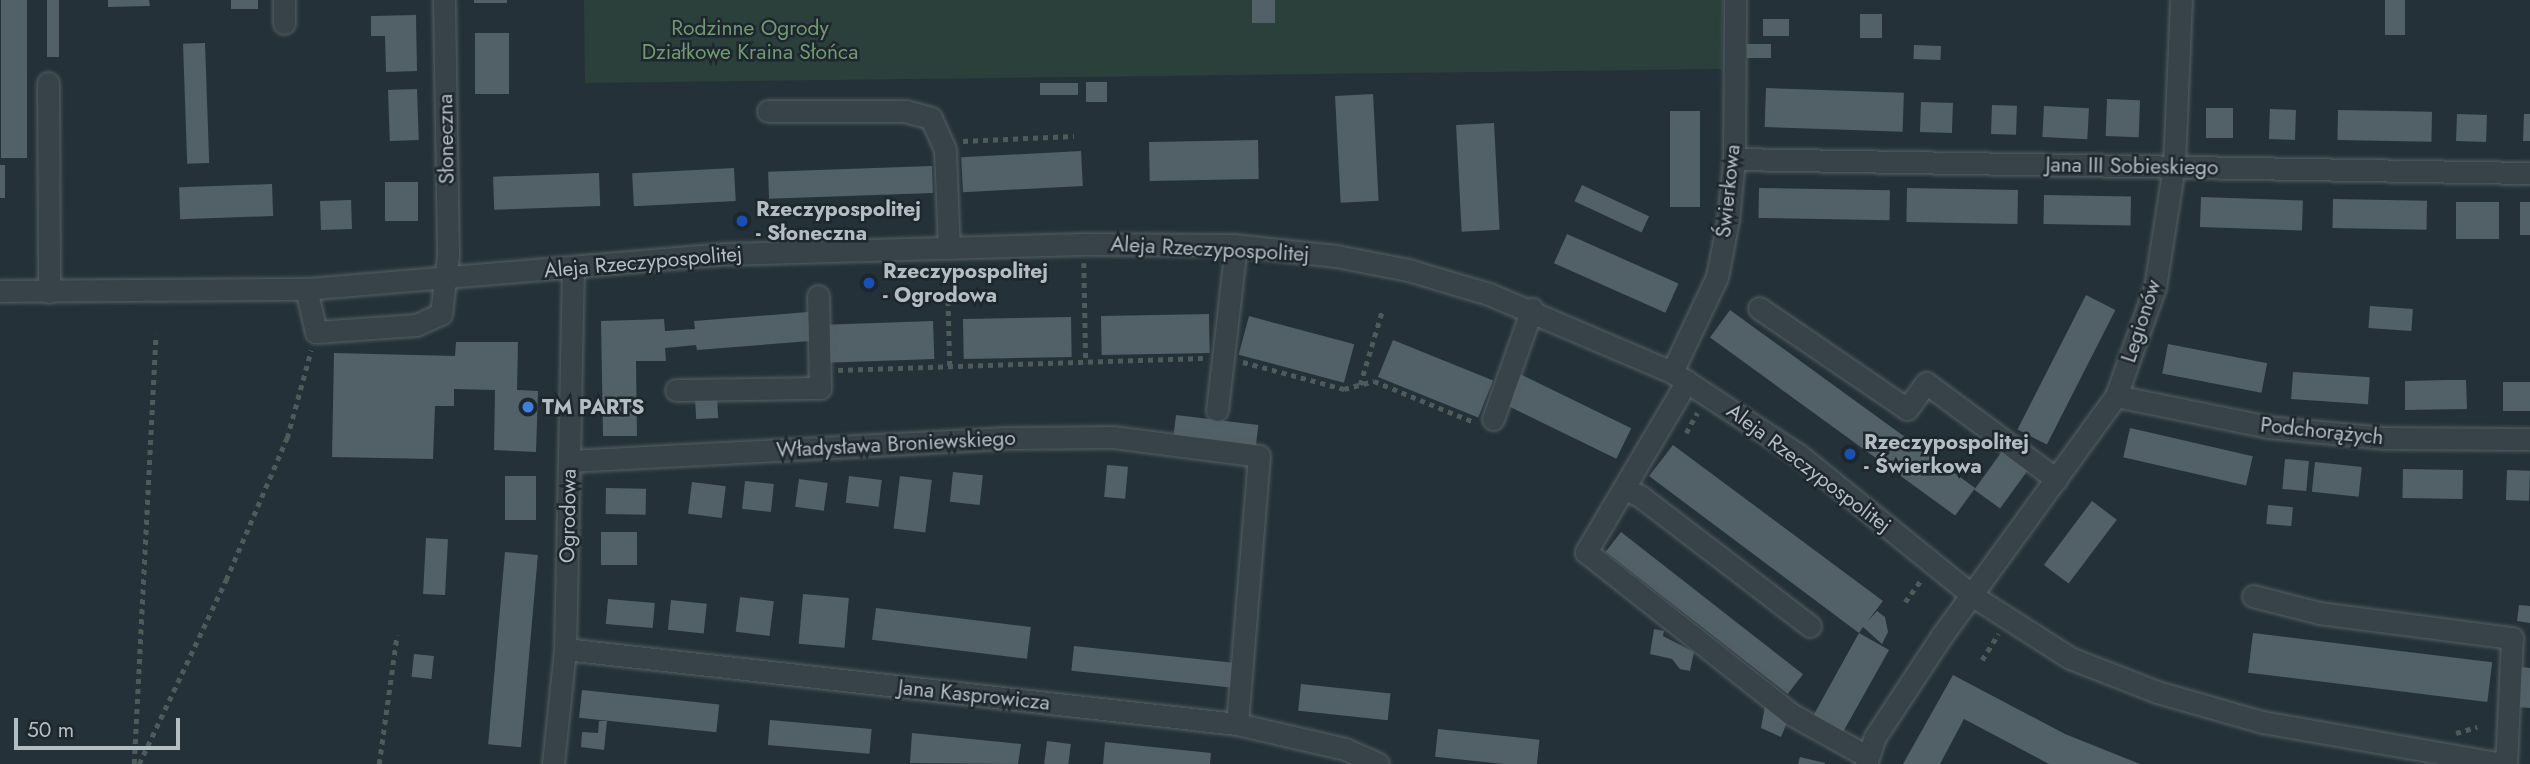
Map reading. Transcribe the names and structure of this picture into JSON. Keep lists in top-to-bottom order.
{
  "streets": {
    "street": [
      "Słoneczna",
      "Jana III Sobieskiego",
      "Świerkowa",
      "Aleja Rzeczypospolitej",
      "Legionów",
      "Podchorążych",
      "Władysława Broniewskiego",
      "Ogrodowa",
      "Jana Kasprowicza"
    ]
  },
  "crossings": [
    ["Słoneczna", "Aleja Rzeczypospolitej"],
    ["Jana III Sobieskiego", "Świerkowa"],
    ["Jana III Sobieskiego", "Legionów"],
    ["Świerkowa", "Aleja Rzeczypospolitej"],
    ["Świerkowa", "Legionów"],
    ["Aleja Rzeczypospolitej", "Legionów"],
    ["Aleja Rzeczypospolitej", "Ogrodowa"],
    ["Legionów", "Podchorążych"],
    ["Władysława Broniewskiego", "Ogrodowa"],
    ["Władysława Broniewskiego", "Jana Kasprowicza"],
    ["Ogrodowa", "Jana Kasprowicza"]
  ],
  "parks": ["Rodzinne Ogrody Działkowe Kraina Słońca"],
  "places": [
    "Rzeczypospolitej - Słoneczna",
    "Rzeczypospolitej - Ogrodowa",
    "TM PARTS",
    "Rzeczypospolitej - Świerkowa"
  ],
  "scale_bar": "50 m"
}
